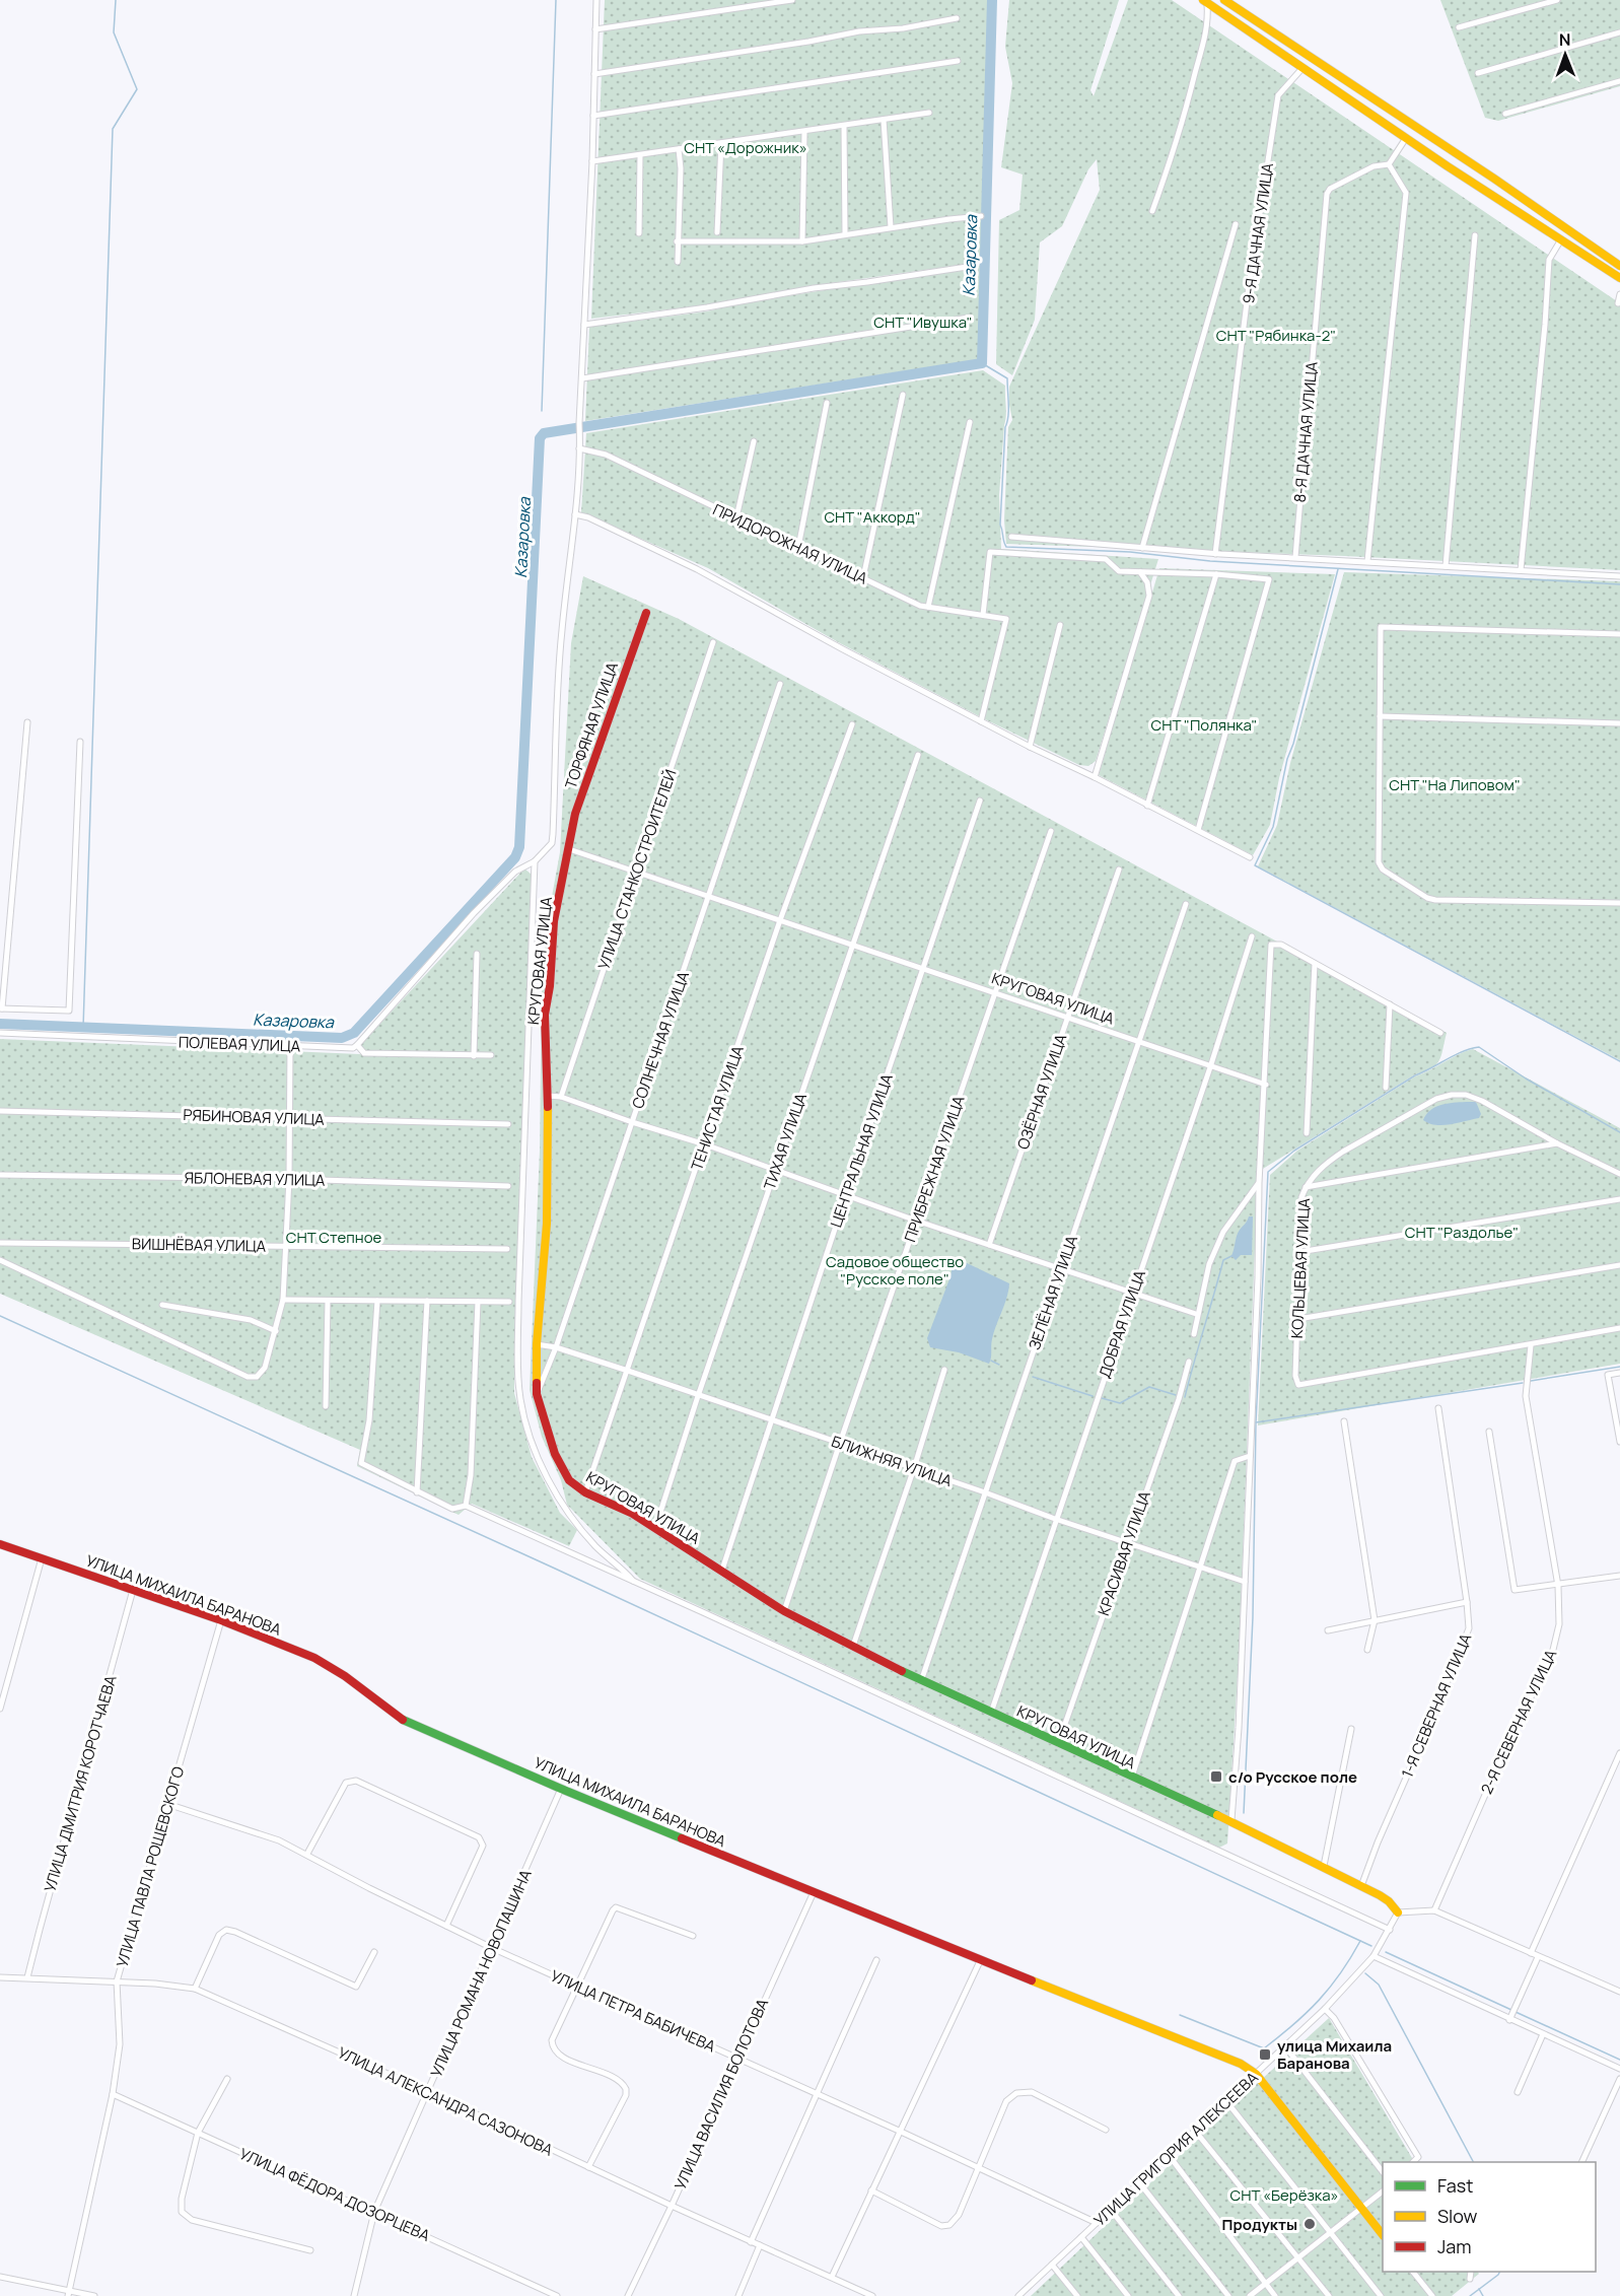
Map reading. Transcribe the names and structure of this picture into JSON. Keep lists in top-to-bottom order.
{
  "streets": {
    "main road": ["ТОРФЯНАЯ УЛИЦА", "КРУГОВАЯ УЛИЦА", "УЛИЦА МИХАИЛА БАРАНОВА"],
    "street": [
      "9-Я ДАЧНАЯ УЛИЦА",
      "8-Я ДАЧНАЯ УЛИЦА",
      "ПРИДОРОЖНАЯ УЛИЦА",
      "УЛИЦА СТАНКОСТРОИТЕЛЕЙ",
      "СОЛНЕЧНАЯ УЛИЦА",
      "ПОЛЕВАЯ УЛИЦА",
      "ОЗЁРНАЯ УЛИЦА",
      "ТЕНИСТАЯ УЛИЦА",
      "РЯБИНОВАЯ УЛИЦА",
      "ТИХАЯ УЛИЦА",
      "ЦЕНТРАЛЬНАЯ УЛИЦА",
      "ПРИБРЕЖНАЯ УЛИЦА",
      "ЯБЛОНЕВАЯ УЛИЦА",
      "ВИШНЁВАЯ УЛИЦА",
      "КОЛЬЦЕВАЯ УЛИЦА",
      "ЗЕЛЁНАЯ УЛИЦА",
      "ДОБРАЯ УЛИЦА",
      "БЛИЖНЯЯ УЛИЦА",
      "КРАСИВАЯ УЛИЦА",
      "1-Я СЕВЕРНАЯ УЛИЦА",
      "2-Я СЕВЕРНАЯ УЛИЦА",
      "УЛИЦА ДМИТРИЯ КОРОТЧАЕВА",
      "УЛИЦА ПАВЛА РОЩЕВСКОГО",
      "УЛИЦА РОМАНА НОВОПАШИНА",
      "УЛИЦА ПЕТРА БАБИЧЕВА",
      "УЛИЦА ВАСИЛИЯ БОЛОТОВА",
      "УЛИЦА АЛЕКСАНДРА САЗОНОВА",
      "УЛИЦА ГРИГОРИЯ АЛЕКСЕЕВА",
      "УЛИЦА ФЁДОРА ДОЗОРЦЕВА"
    ]
  },
  "crossings": [
    ["ТОРФЯНАЯ УЛИЦА", "КРУГОВАЯ УЛИЦА"],
    ["УЛИЦА СТАНКОСТРОИТЕЛЕЙ", "КРУГОВАЯ УЛИЦА"],
    ["КРУГОВАЯ УЛИЦА", "СОЛНЕЧНАЯ УЛИЦА"],
    ["КРУГОВАЯ УЛИЦА", "ОЗЁРНАЯ УЛИЦА"],
    ["КРУГОВАЯ УЛИЦА", "ТЕНИСТАЯ УЛИЦА"],
    ["КРУГОВАЯ УЛИЦА", "ТИХАЯ УЛИЦА"],
    ["КРУГОВАЯ УЛИЦА", "ЦЕНТРАЛЬНАЯ УЛИЦА"],
    ["КРУГОВАЯ УЛИЦА", "ПРИБРЕЖНАЯ УЛИЦА"],
    ["КРУГОВАЯ УЛИЦА", "ЗЕЛЁНАЯ УЛИЦА"],
    ["КРУГОВАЯ УЛИЦА", "ДОБРАЯ УЛИЦА"],
    ["КРУГОВАЯ УЛИЦА", "БЛИЖНЯЯ УЛИЦА"],
    ["КРУГОВАЯ УЛИЦА", "КРАСИВАЯ УЛИЦА"],
    ["КРУГОВАЯ УЛИЦА", "1-Я СЕВЕРНАЯ УЛИЦА"],
    ["КРУГОВАЯ УЛИЦА", "УЛИЦА ГРИГОРИЯ АЛЕКСЕЕВА"],
    ["СОЛНЕЧНАЯ УЛИЦА", "БЛИЖНЯЯ УЛИЦА"],
    ["ТЕНИСТАЯ УЛИЦА", "БЛИЖНЯЯ УЛИЦА"],
    ["ТИХАЯ УЛИЦА", "БЛИЖНЯЯ УЛИЦА"],
    ["ЦЕНТРАЛЬНАЯ УЛИЦА", "БЛИЖНЯЯ УЛИЦА"],
    ["ПРИБРЕЖНАЯ УЛИЦА", "БЛИЖНЯЯ УЛИЦА"],
    ["КОЛЬЦЕВАЯ УЛИЦА", "2-Я СЕВЕРНАЯ УЛИЦА"],
    ["ЗЕЛЁНАЯ УЛИЦА", "БЛИЖНЯЯ УЛИЦА"],
    ["ДОБРАЯ УЛИЦА", "БЛИЖНЯЯ УЛИЦА"],
    ["БЛИЖНЯЯ УЛИЦА", "КРАСИВАЯ УЛИЦА"],
    ["УЛИЦА МИХАИЛА БАРАНОВА", "УЛИЦА ДМИТРИЯ КОРОТЧАЕВА"],
    ["УЛИЦА МИХАИЛА БАРАНОВА", "УЛИЦА ПАВЛА РОЩЕВСКОГО"],
    ["УЛИЦА МИХАИЛА БАРАНОВА", "УЛИЦА РОМАНА НОВОПАШИНА"],
    ["УЛИЦА МИХАИЛА БАРАНОВА", "УЛИЦА ВАСИЛИЯ БОЛОТОВА"],
    ["УЛИЦА МИХАИЛА БАРАНОВА", "УЛИЦА ГРИГОРИЯ АЛЕКСЕЕВА"],
    ["УЛИЦА ДМИТРИЯ КОРОТЧАЕВА", "УЛИЦА АЛЕКСАНДРА САЗОНОВА"],
    ["УЛИЦА ПАВЛА РОЩЕВСКОГО", "УЛИЦА ПЕТРА БАБИЧЕВА"],
    ["УЛИЦА ПАВЛА РОЩЕВСКОГО", "УЛИЦА АЛЕКСАНДРА САЗОНОВА"],
    ["УЛИЦА ПАВЛА РОЩЕВСКОГО", "УЛИЦА ФЁДОРА ДОЗОРЦЕВА"],
    ["УЛИЦА РОМАНА НОВОПАШИНА", "УЛИЦА ПЕТРА БАБИЧЕВА"],
    ["УЛИЦА РОМАНА НОВОПАШИНА", "УЛИЦА АЛЕКСАНДРА САЗОНОВА"],
    ["УЛИЦА РОМАНА НОВОПАШИНА", "УЛИЦА ФЁДОРА ДОЗОРЦЕВА"],
    ["УЛИЦА ПЕТРА БАБИЧЕВА", "УЛИЦА ВАСИЛИЯ БОЛОТОВА"],
    ["УЛИЦА ПЕТРА БАБИЧЕВА", "УЛИЦА ГРИГОРИЯ АЛЕКСЕЕВА"],
    ["УЛИЦА ВАСИЛИЯ БОЛОТОВА", "УЛИЦА АЛЕКСАНДРА САЗОНОВА"]
  ],
  "water": ["Казаровка"],
  "parks": [
    "СНТ «Дорожник»",
    "СНТ \"Ивушка\"",
    "СНТ \"Рябинка-2\"",
    "СНТ \"Аккорд\"",
    "СНТ \"Полянка\"",
    "СНТ \"На Липовом\"",
    "СНТ \"Раздолье\"",
    "СНТ Степное",
    "Садовое общество \"Русское поле\"",
    "СНТ «Берёзка»"
  ],
  "places": {
    "transit": ["с/о Русское поле", "улица Михаила Баранова"],
    "other": ["Продукты"]
  },
  "legend": ["Fast", "Slow", "Jam"],
  "north": "top"
}
